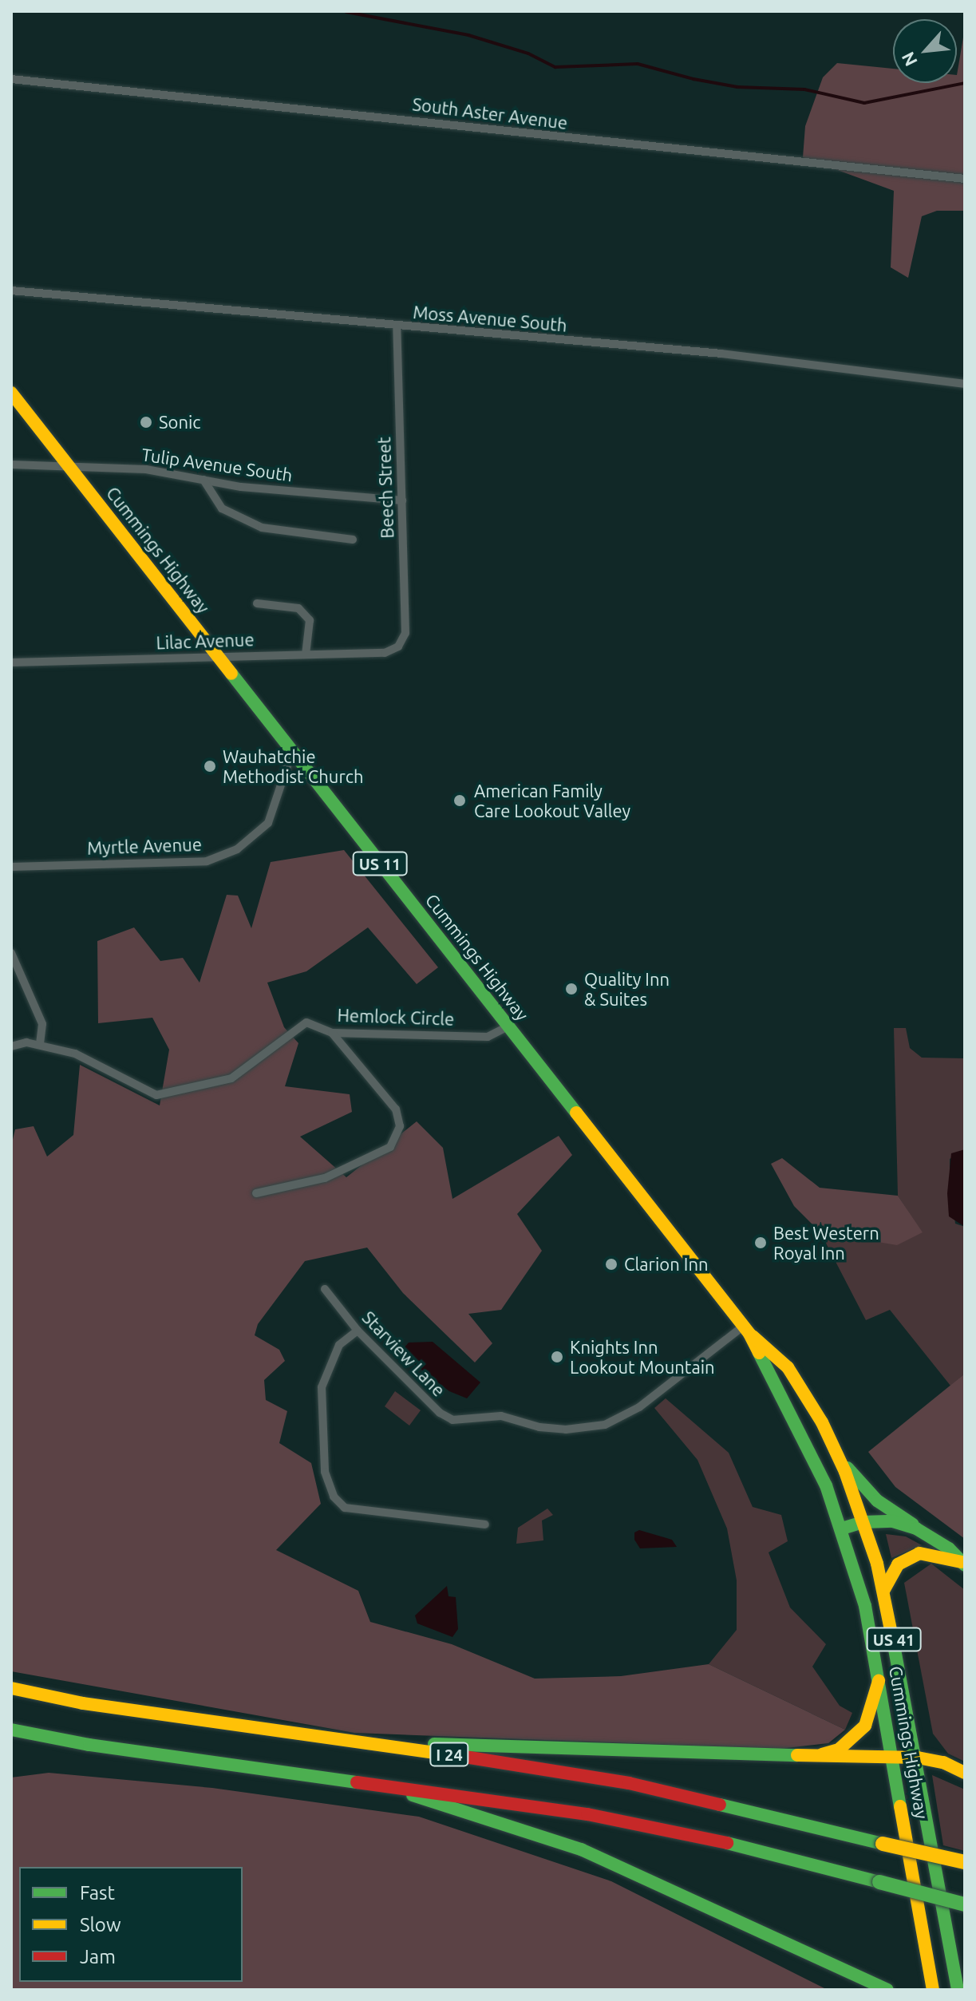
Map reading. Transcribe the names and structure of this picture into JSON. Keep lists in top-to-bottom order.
{
  "streets": {
    "main road": [
      "Cummings Highway",
      "US 11",
      "US 41",
      "I 24"
    ],
    "street": [
      "South Aster Avenue",
      "Moss Avenue South",
      "Tulip Avenue South",
      "Beech Street",
      "Lilac Avenue",
      "Myrtle Avenue",
      "Hemlock Circle",
      "Starview Lane"
    ]
  },
  "crossings": [
    ["Moss Avenue South", "Beech Street"],
    ["Tulip Avenue South", "Beech Street"],
    ["Tulip Avenue South", "Cummings Highway"],
    ["Beech Street", "Lilac Avenue"],
    ["Cummings Highway", "Lilac Avenue"],
    ["Cummings Highway", "Myrtle Avenue"],
    ["Cummings Highway", "Hemlock Circle"],
    ["Cummings Highway", "Starview Lane"]
  ],
  "places": [
    "Sonic",
    "Wauhatchie Methodist Church",
    "American Family Care Lookout Valley",
    "Quality Inn & Suites",
    "Best Western Royal Inn",
    "Clarion Inn",
    "Knights Inn Lookout Mountain"
  ],
  "legend": ["Fast", "Slow", "Jam"],
  "north": "bottom left"
}
